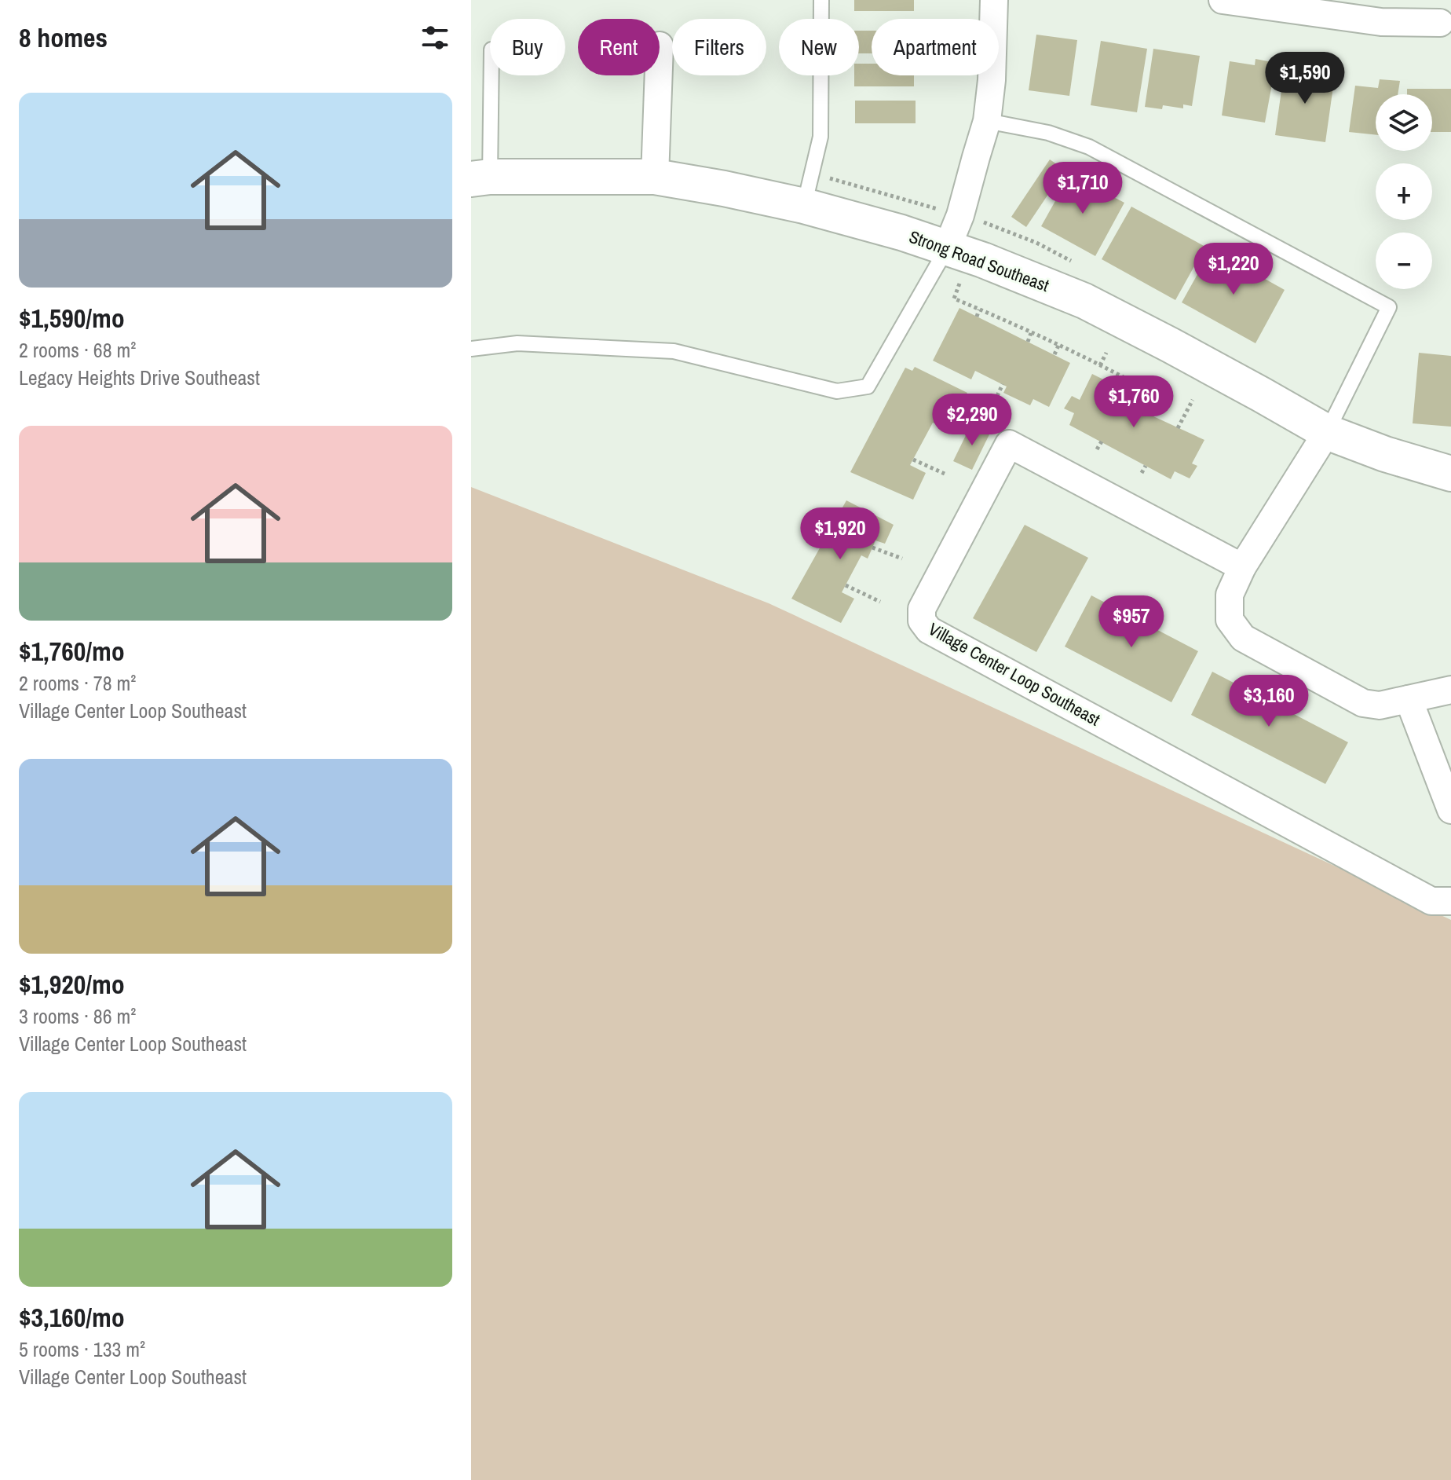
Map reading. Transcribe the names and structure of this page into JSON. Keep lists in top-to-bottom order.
{
  "streets": {
    "street": ["Strong Road Southeast", "Village Center Loop Southeast"]
  },
  "page": {
    "heading": "8 homes",
    "chip": [
      "Buy",
      "Rent",
      "Filters",
      "New",
      "Apartment"
    ],
    "price": [
      "$1,590",
      "$1,710",
      "$1,220",
      "$1,760",
      "$2,290",
      "$1,920",
      "$957",
      "$3,160"
    ],
    "list": [
      {
        "name": "$1,590/mo",
        "note": "2 rooms · 68 m² · Legacy Heights Drive Southeast"
      },
      {
        "name": "$1,760/mo",
        "note": "2 rooms · 78 m² · Village Center Loop Southeast"
      },
      {
        "name": "$1,920/mo",
        "note": "3 rooms · 86 m² · Village Center Loop Southeast"
      },
      {
        "name": "$3,160/mo",
        "note": "5 rooms · 133 m² · Village Center Loop Southeast"
      }
    ],
    "map_buttons": ["+", "−"]
  }
}
